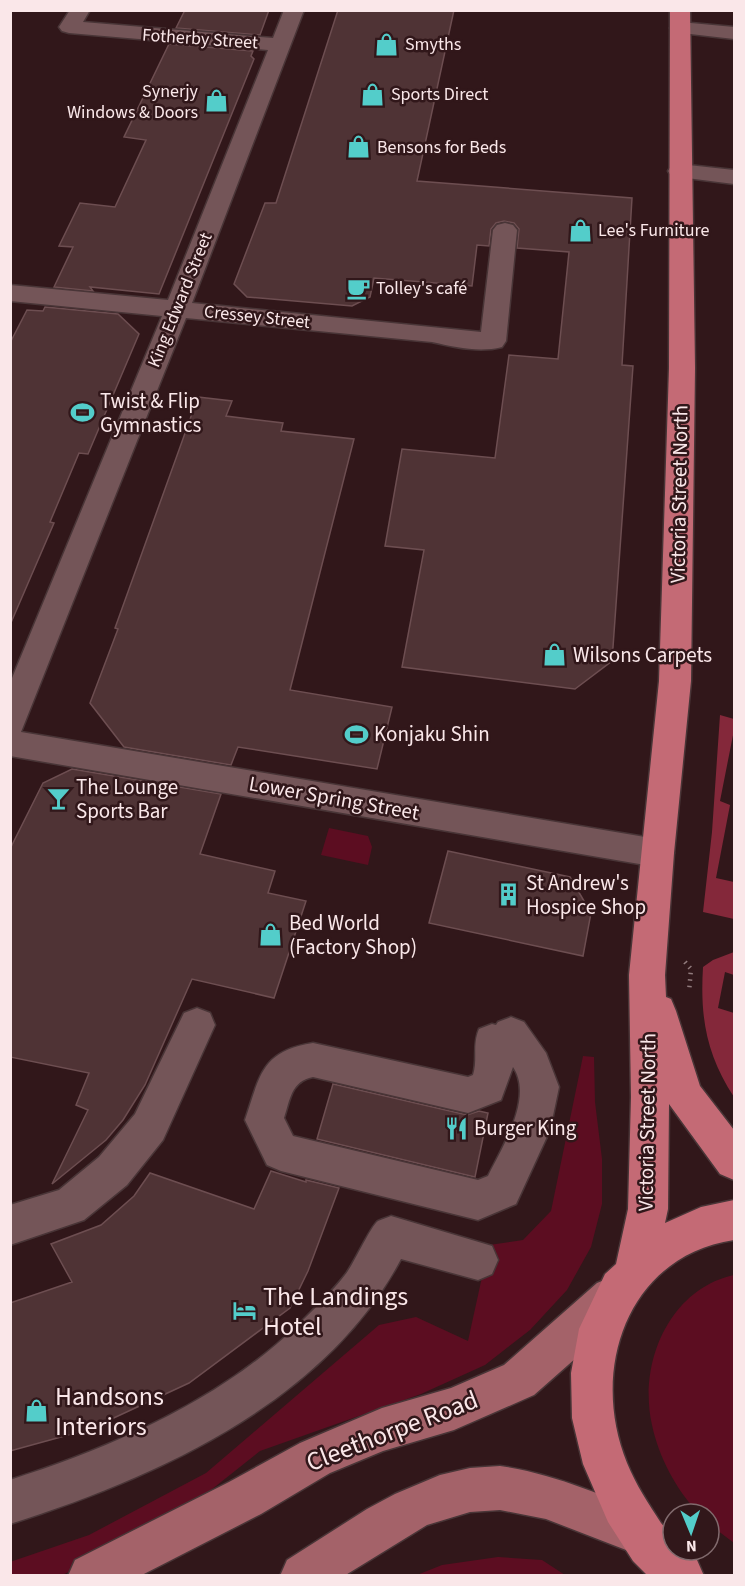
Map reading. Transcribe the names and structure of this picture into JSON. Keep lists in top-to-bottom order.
{
  "streets": {
    "highway": ["Victoria Street North"],
    "main road": ["Cleethorpe Road"],
    "street": [
      "Fotherby Street",
      "King Edward Street",
      "Cressey Street",
      "Lower Spring Street"
    ]
  },
  "crossings": [
    ["Fotherby Street", "King Edward Street"],
    ["King Edward Street", "Cressey Street"],
    ["Victoria Street North", "Lower Spring Street"],
    ["Victoria Street North", "Cleethorpe Road"]
  ],
  "places": {
    "shop": [
      "Smyths",
      "Sports Direct",
      "Synerjy Windows & Doors",
      "Bensons for Beds",
      "Lee's Furniture",
      "Wilsons Carpets",
      "Bed World (Factory Shop)",
      "Handsons Interiors"
    ],
    "cafe": ["Tolley's café"],
    "sports": ["Twist & Flip Gymnastics", "Konjaku Shin"],
    "bar": ["The Lounge Sports Bar"],
    "building": ["St Andrew's Hospice Shop"],
    "restaurant": ["Burger King"],
    "hotel": ["The Landings Hotel"]
  },
  "north": "bottom"
}
